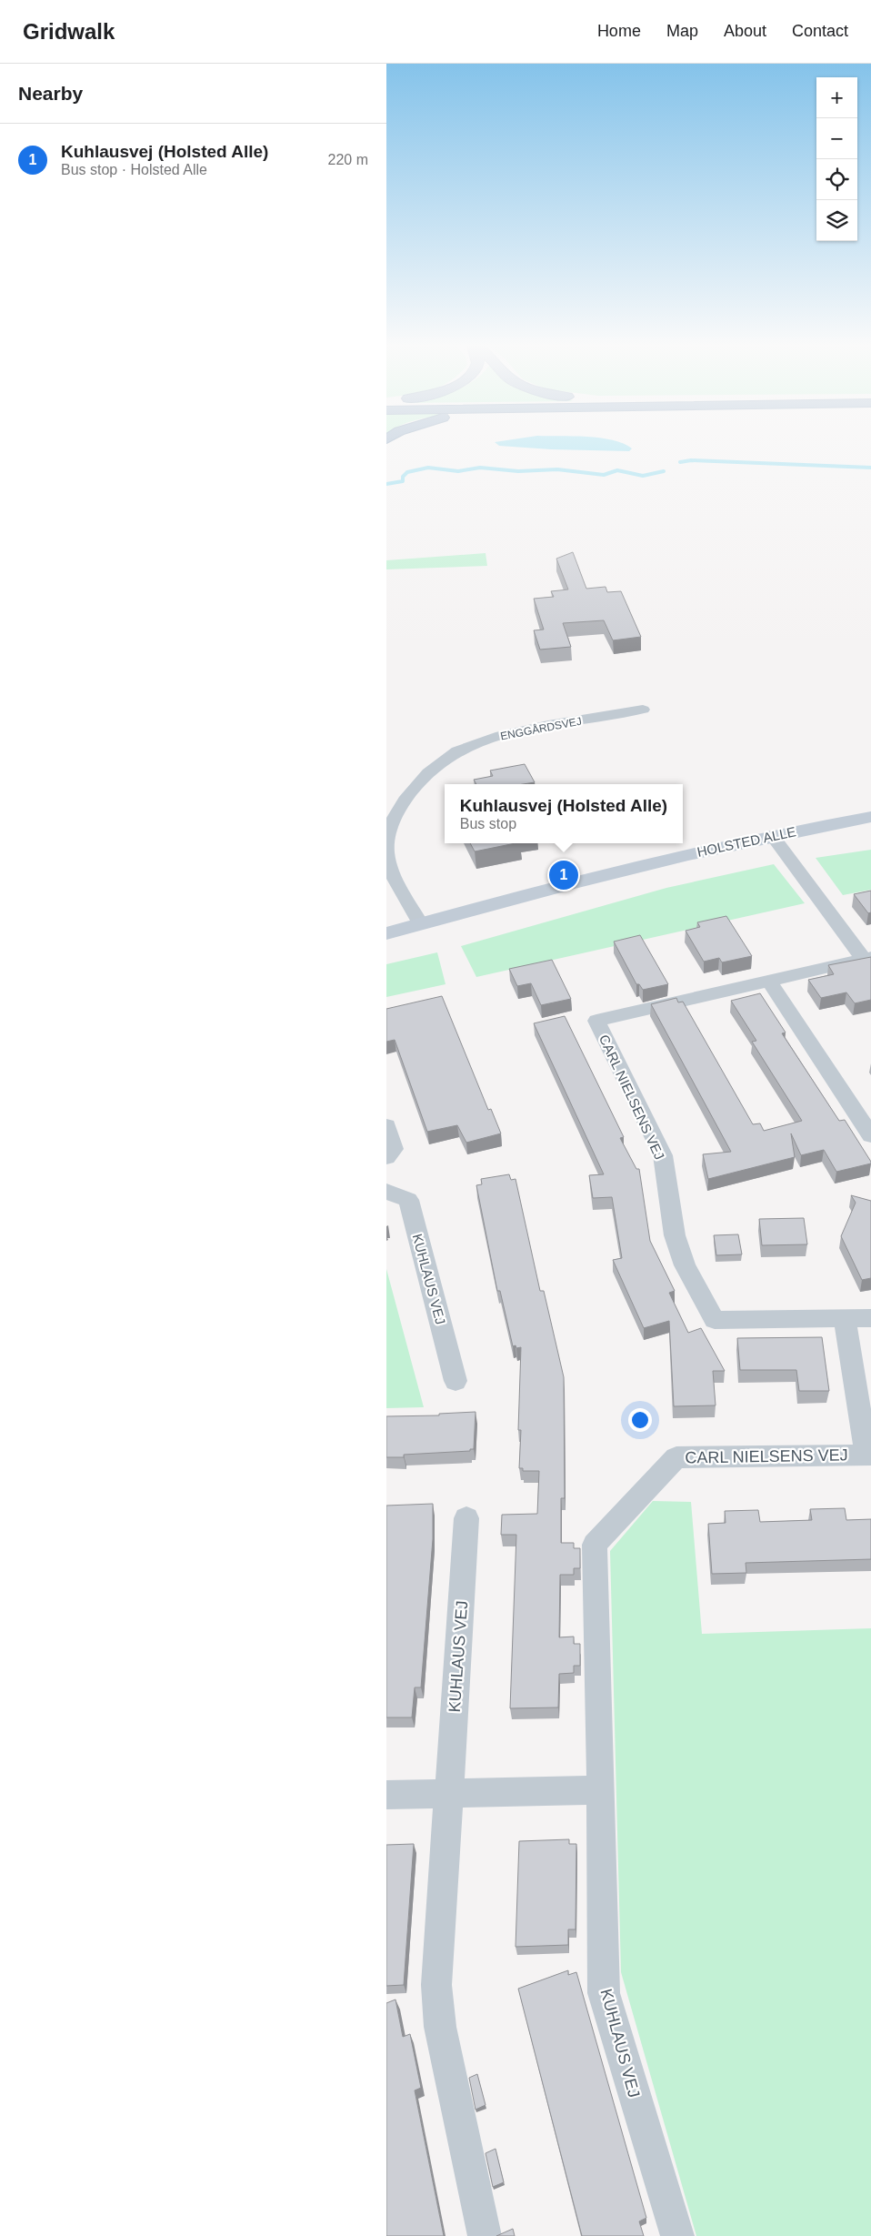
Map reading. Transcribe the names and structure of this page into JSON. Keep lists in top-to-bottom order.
{
  "streets": {
    "street": [
      "ENGGÅRDSVEJ",
      "HOLSTED ALLE",
      "CARL NIELSENS VEJ",
      "KUHLAUS VEJ"
    ]
  },
  "crossings": [
    ["ENGGÅRDSVEJ", "HOLSTED ALLE"],
    ["HOLSTED ALLE", "CARL NIELSENS VEJ"],
    ["CARL NIELSENS VEJ", "KUHLAUS VEJ"]
  ],
  "page": {
    "header": "Gridwalk",
    "nav": [
      "Home",
      "Map",
      "About",
      "Contact"
    ],
    "heading": "Nearby",
    "map_buttons": ["+", "−"],
    "list": [
      {
        "mark": "1",
        "name": "Kuhlausvej (Holsted Alle)",
        "note": "Bus stop · Holsted Alle",
        "value": "220 m"
      }
    ],
    "popup": ["Kuhlausvej (Holsted Alle)", "Bus stop"],
    "pins": "1"
  }
}
